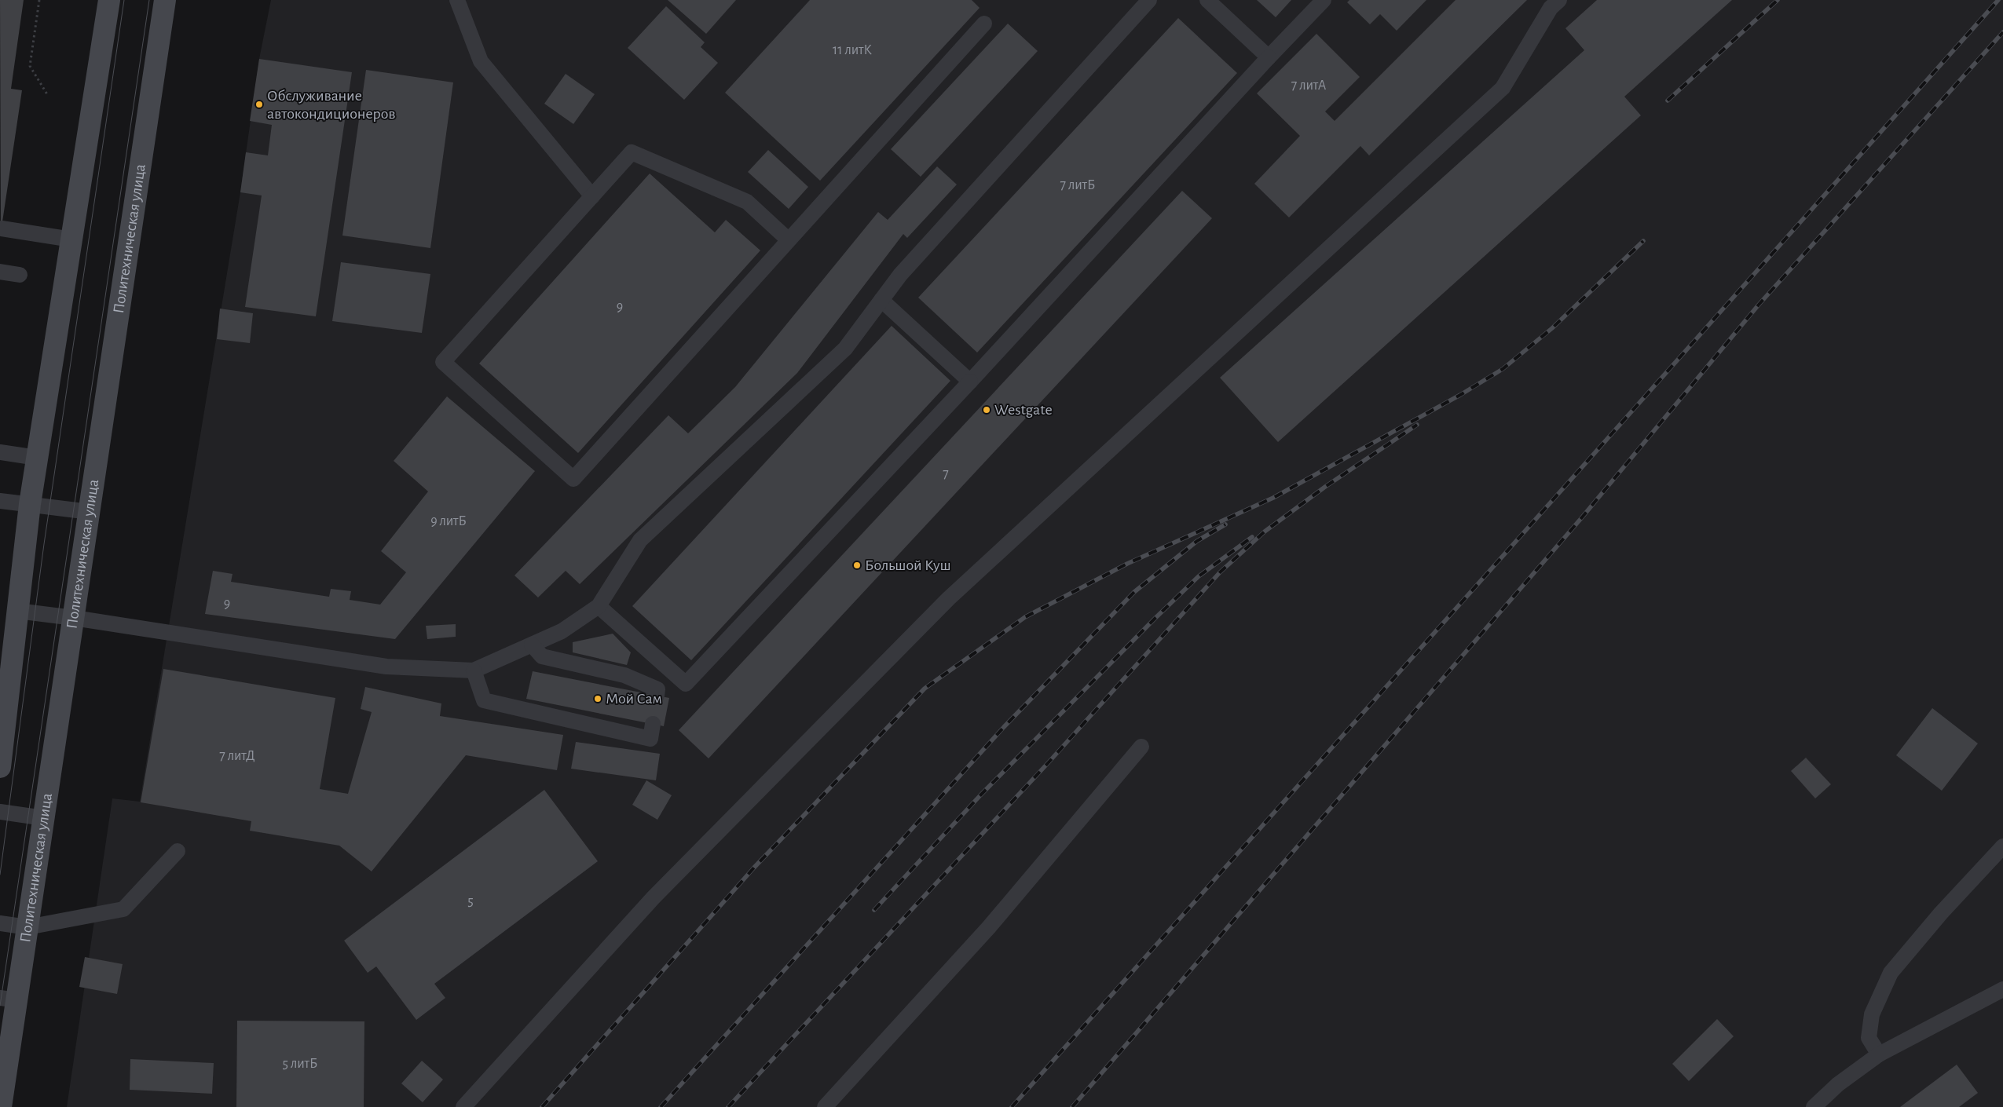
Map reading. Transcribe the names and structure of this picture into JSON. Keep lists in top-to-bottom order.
{
  "streets": {
    "main road": ["Политехническая улица"]
  },
  "places": [
    "Обслуживание автокондиционеров",
    "Westgate",
    "Большой Куш",
    "Мой Сам"
  ],
  "house_numbers": [
    "11 литК",
    "7 литА",
    "7 литБ",
    "9",
    "7",
    "9 литБ",
    "9",
    "7 литД",
    "5",
    "5 литБ"
  ]
}
